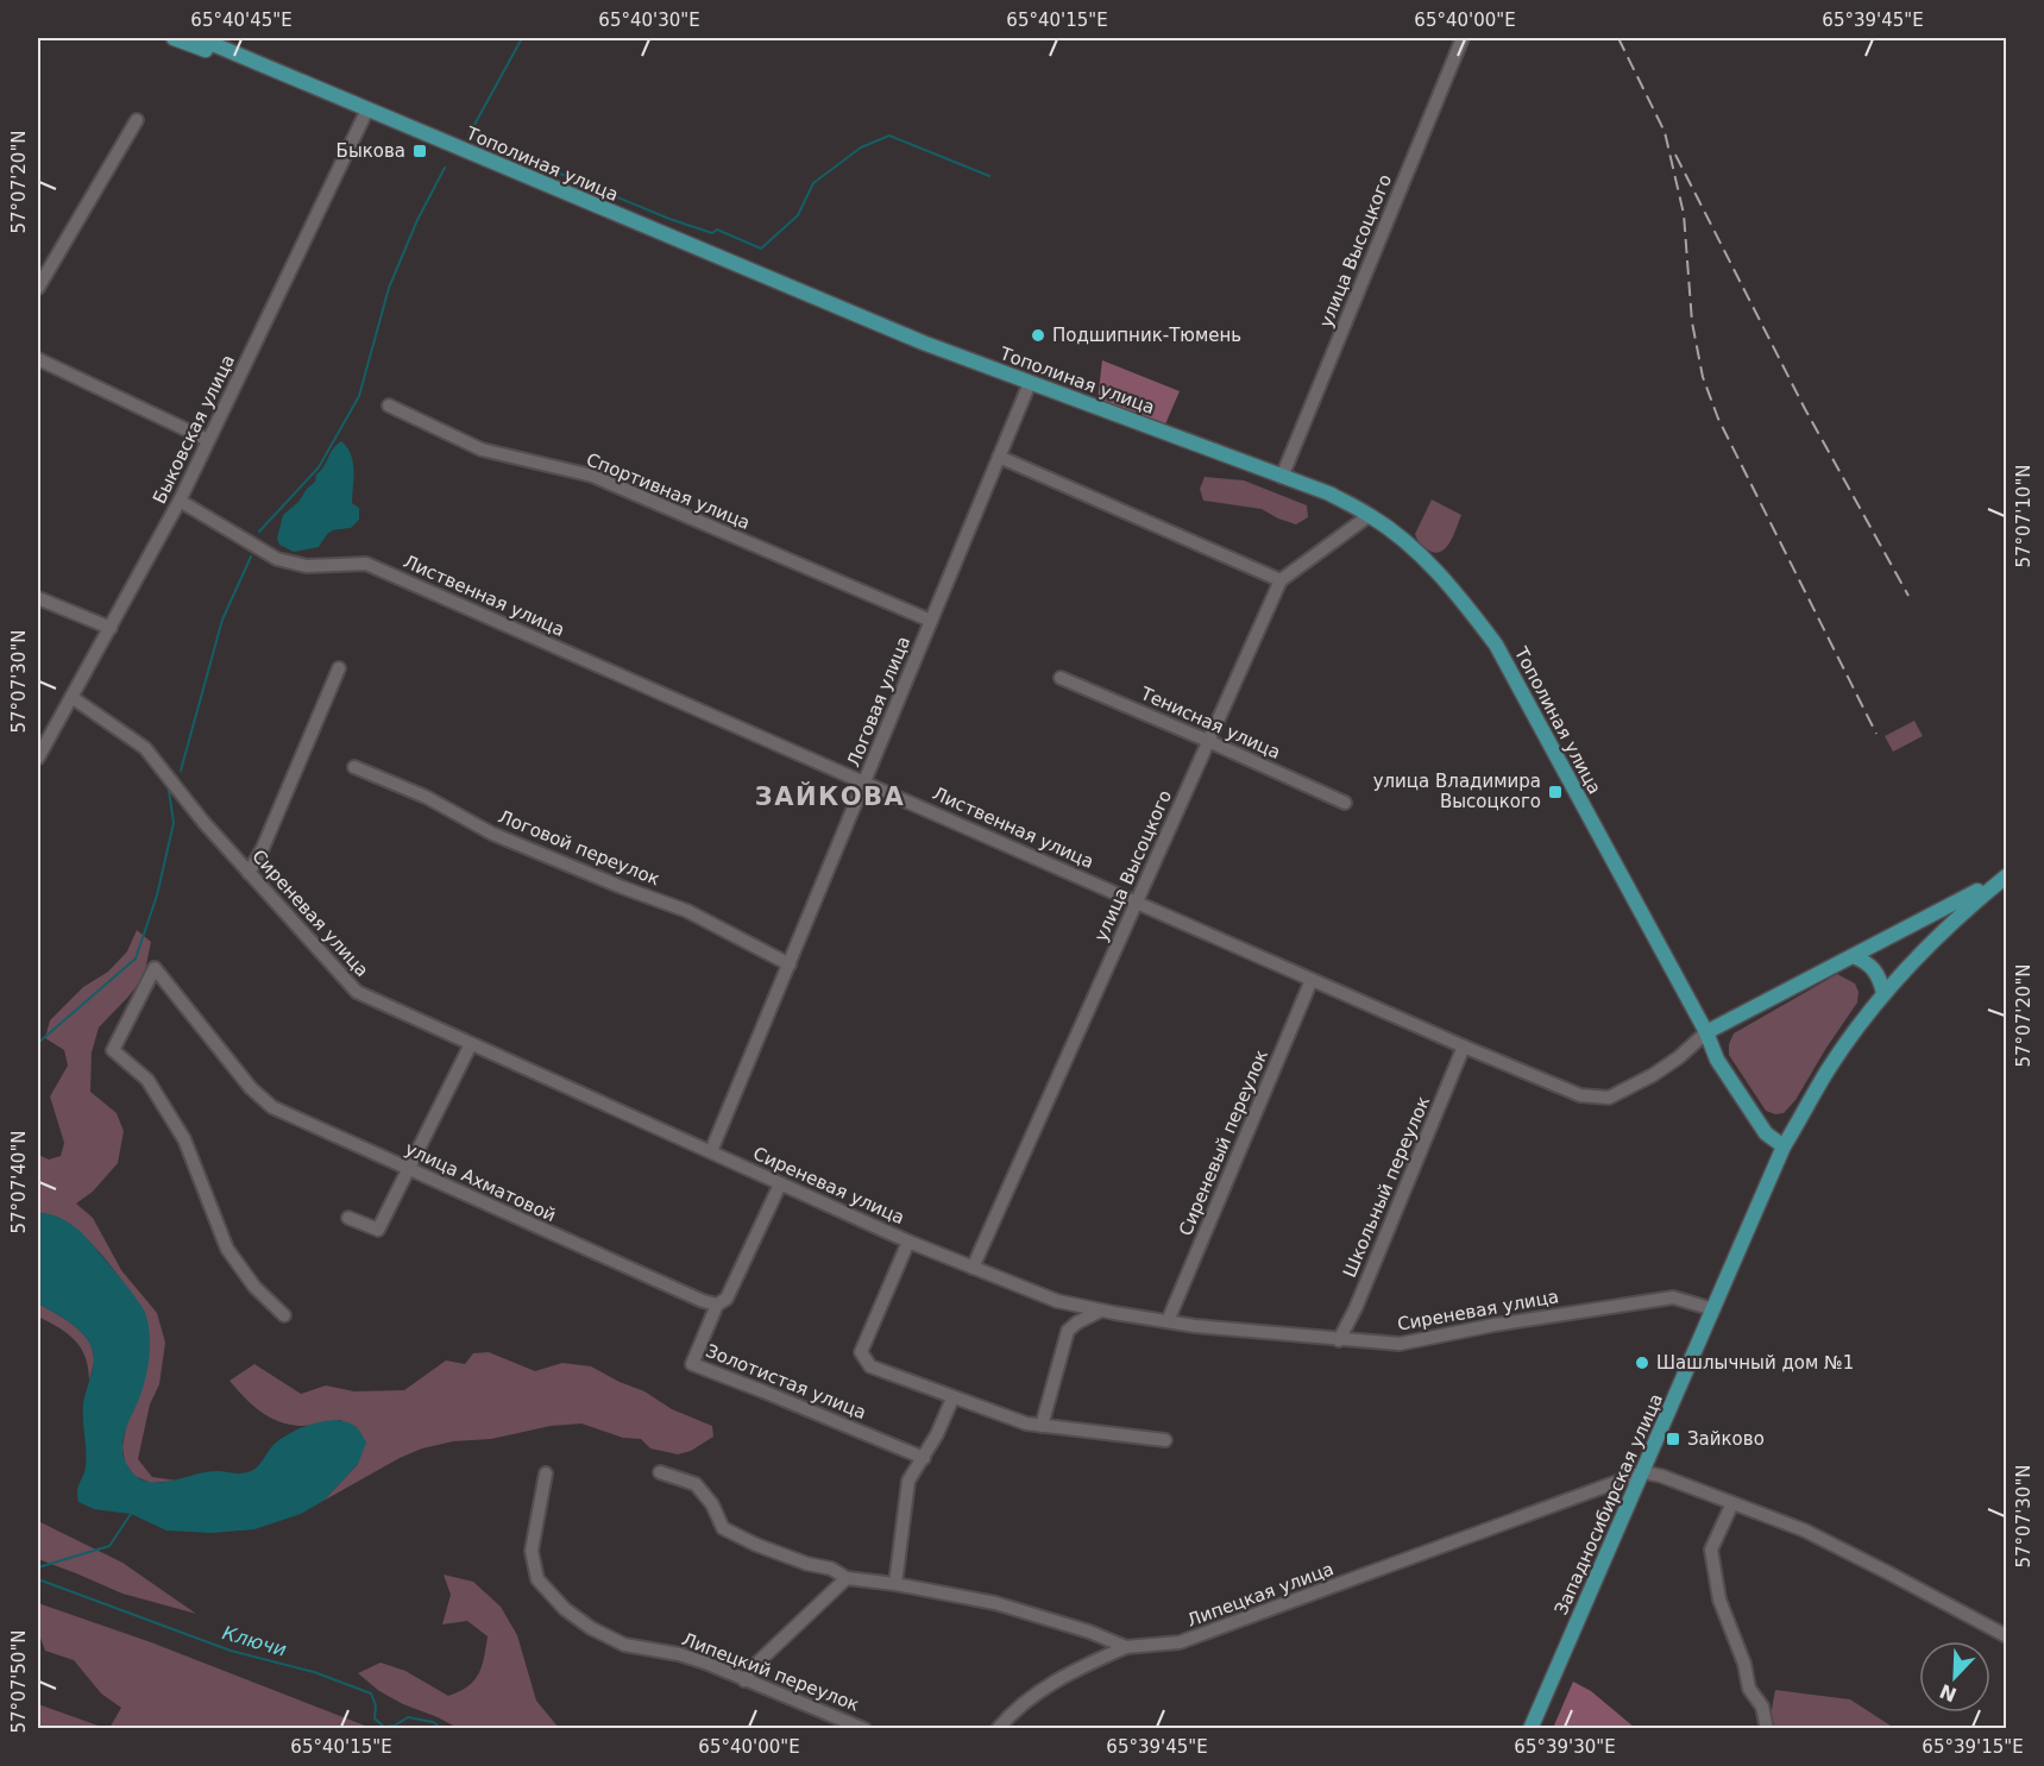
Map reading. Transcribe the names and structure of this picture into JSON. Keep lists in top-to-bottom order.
{
  "streets": {
    "main road": ["Тополиная улица", "Западносибирская улица"],
    "street": [
      "улица Высоцкого",
      "Быковская улица",
      "Спортивная улица",
      "Лиственная улица",
      "Логовая улица",
      "Тенисная улица",
      "Логовой переулок",
      "Сиреневая улица",
      "Сиреневый переулок",
      "улица Ахматовой",
      "Школьный переулок",
      "Золотистая улица",
      "Липецкая улица",
      "Липецкий переулок"
    ]
  },
  "crossings": [
    ["Тополиная улица", "улица Высоцкого"],
    ["Тополиная улица", "Быковская улица"],
    ["Тополиная улица", "Лиственная улица"],
    ["Тополиная улица", "Логовая улица"],
    ["Тополиная улица", "Западносибирская улица"],
    ["улица Высоцкого", "Лиственная улица"],
    ["улица Высоцкого", "Тенисная улица"],
    ["улица Высоцкого", "Сиреневая улица"],
    ["Быковская улица", "Лиственная улица"],
    ["Быковская улица", "Сиреневая улица"],
    ["Спортивная улица", "Логовая улица"],
    ["Лиственная улица", "Логовая улица"],
    ["Лиственная улица", "Сиреневый переулок"],
    ["Лиственная улица", "Школьный переулок"],
    ["Логовая улица", "Логовой переулок"],
    ["Логовая улица", "Сиреневая улица"],
    ["Сиреневая улица", "Сиреневый переулок"],
    ["Сиреневая улица", "Школьный переулок"],
    ["Сиреневая улица", "Западносибирская улица"],
    ["улица Ахматовой", "Золотистая улица"],
    ["Западносибирская улица", "Липецкая улица"]
  ],
  "districts": ["ЗАЙКОВА"],
  "water": ["Ключи"],
  "places": {
    "transit": ["Быкова", "улица Владимира Высоцкого", "Зайково"],
    "other": ["Подшипник-Тюмень", "Шашлычный дом №1"]
  },
  "north": "bottom left",
  "coordinates": [
    "65°40'45\"E",
    "65°40'30\"E",
    "65°40'15\"E",
    "65°40'00\"E",
    "65°39'45\"E",
    "57°07'20\"N",
    "57°07'10\"N",
    "57°07'30\"N",
    "57°07'40\"N",
    "57°07'50\"N",
    "65°39'30\"E",
    "65°39'15\"E"
  ]
}
